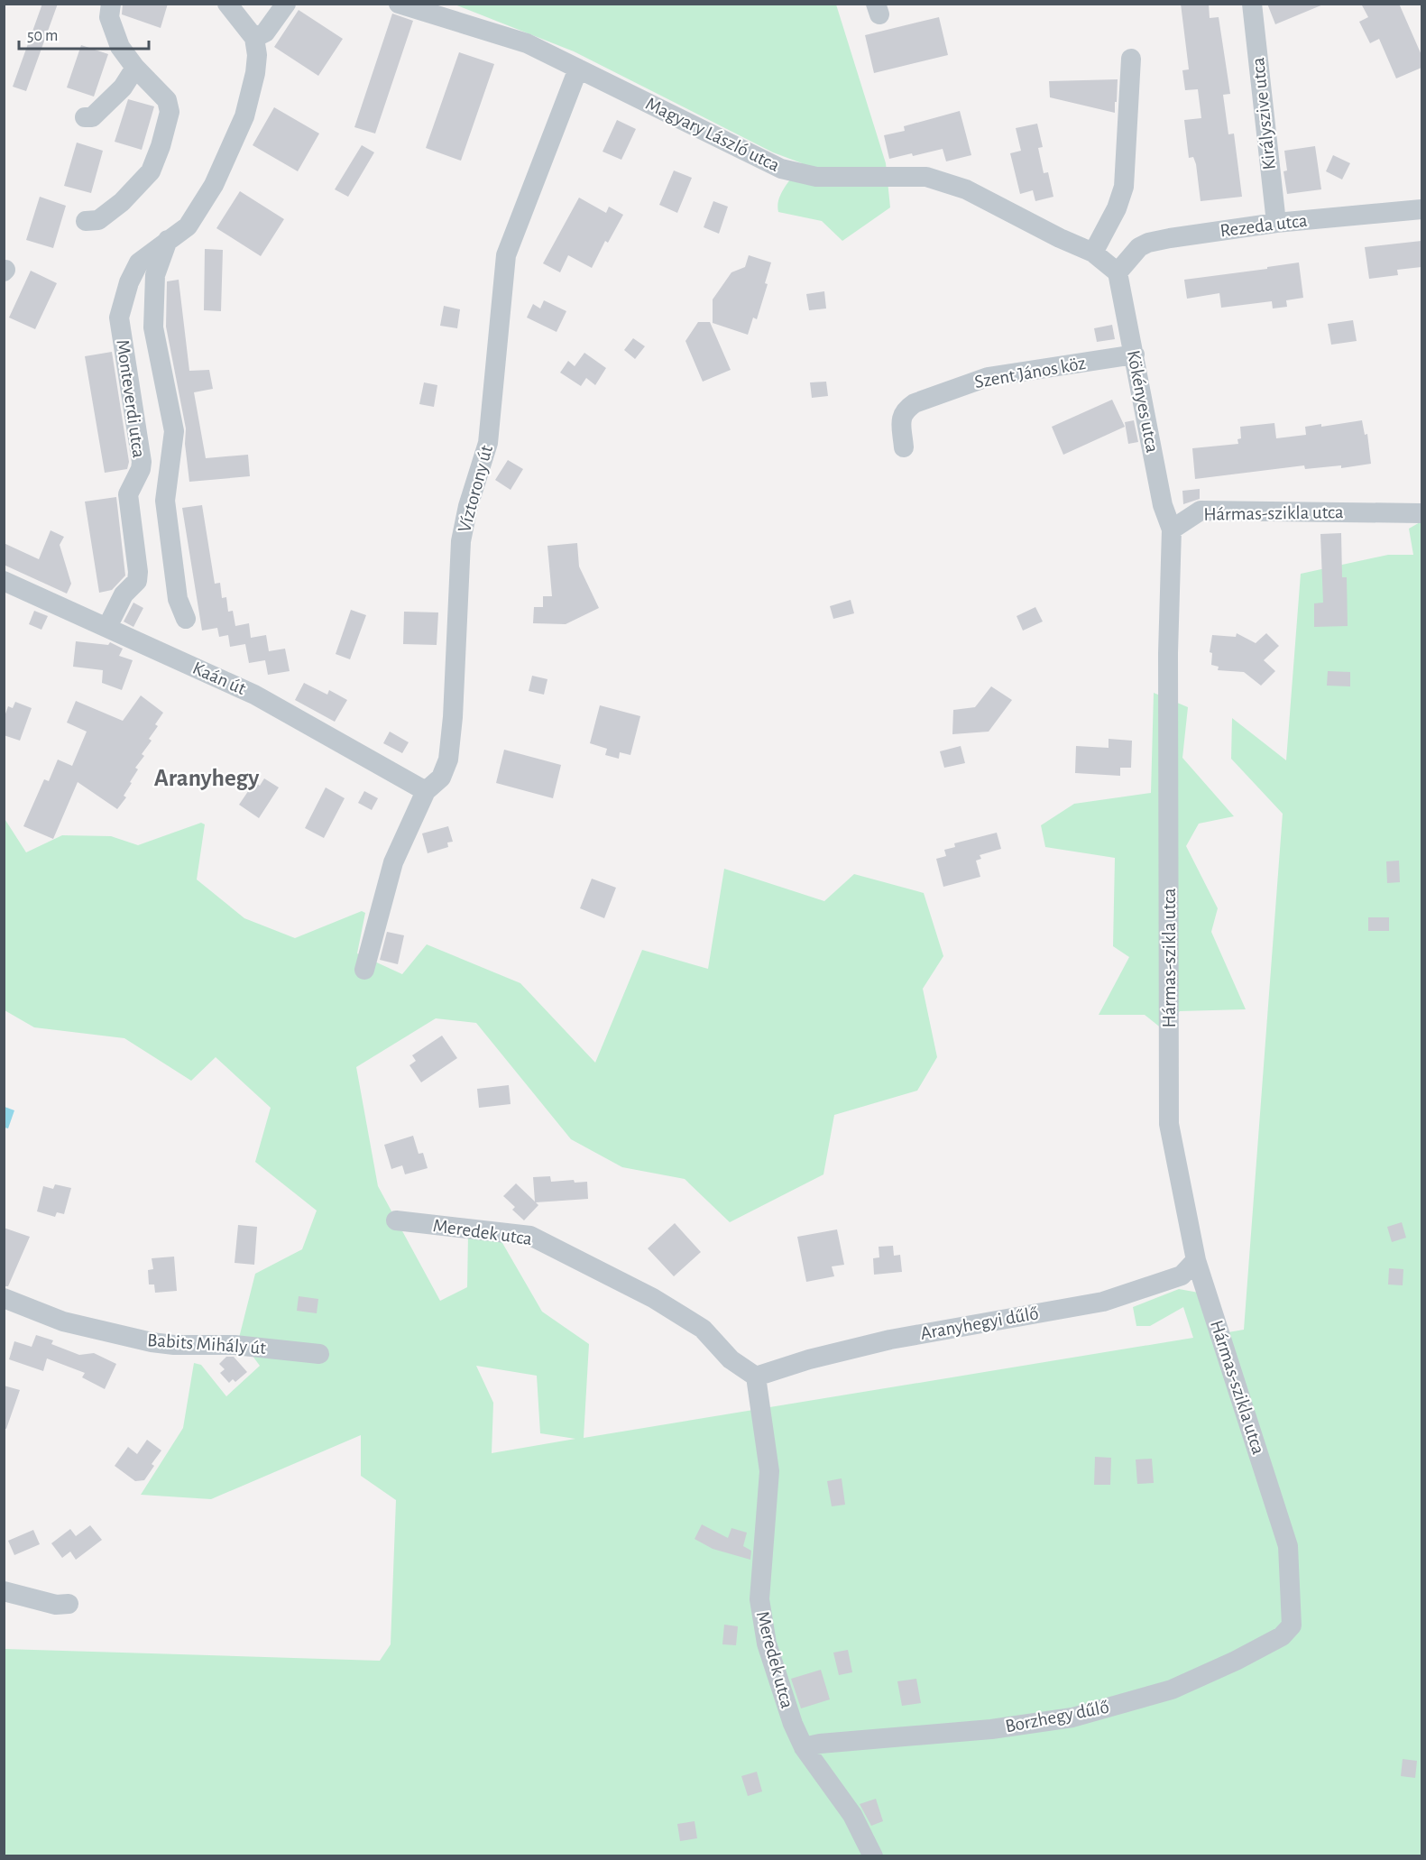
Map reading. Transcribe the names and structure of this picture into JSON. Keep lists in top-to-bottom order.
{
  "streets": {
    "street": [
      "Királyszive utca",
      "Magyary László utca",
      "Rezeda utca",
      "Szent János köz",
      "Monteverdi utca",
      "Kökényes utca",
      "Víztorony út",
      "Hármas-szikla utca",
      "Kaán út",
      "Meredek utca",
      "Aranyhegyi dűlő",
      "Babits Mihály út",
      "Borzhegy dűlő"
    ]
  },
  "crossings": [
    ["Királyszive utca", "Rezeda utca"],
    ["Magyary László utca", "Rezeda utca"],
    ["Magyary László utca", "Kökényes utca"],
    ["Magyary László utca", "Víztorony út"],
    ["Rezeda utca", "Kökényes utca"],
    ["Szent János köz", "Kökényes utca"],
    ["Monteverdi utca", "Kaán út"],
    ["Kökényes utca", "Hármas-szikla utca"],
    ["Víztorony út", "Kaán út"],
    ["Hármas-szikla utca", "Aranyhegyi dűlő"],
    ["Hármas-szikla utca", "Borzhegy dűlő"],
    ["Meredek utca", "Aranyhegyi dűlő"],
    ["Meredek utca", "Borzhegy dűlő"]
  ],
  "districts": ["Aranyhegy"],
  "scale_bar": "50 m"
}
